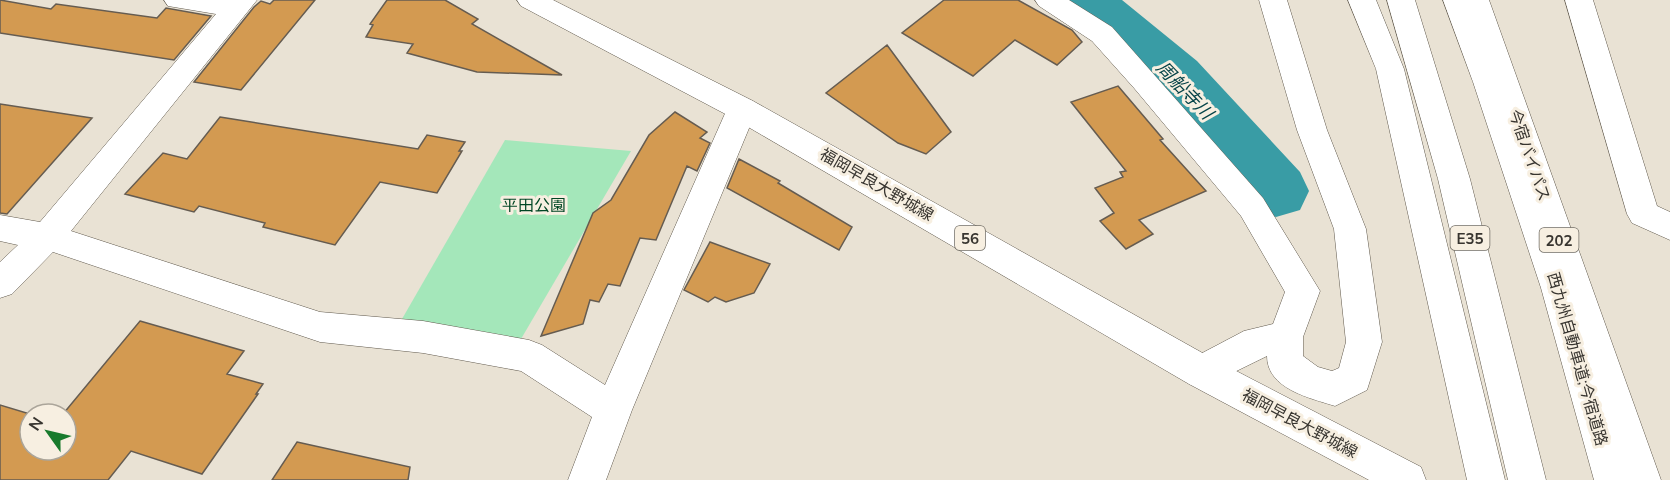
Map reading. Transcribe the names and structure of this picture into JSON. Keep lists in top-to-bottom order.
{
  "streets": {
    "main road": [
      "今宿バイパス",
      "福岡早良大野城線",
      "56",
      "E35",
      "202",
      "西九州自動車道;今宿道路"
    ]
  },
  "water": ["周船寺川"],
  "parks": ["平田公園"],
  "north": "top left"
}
